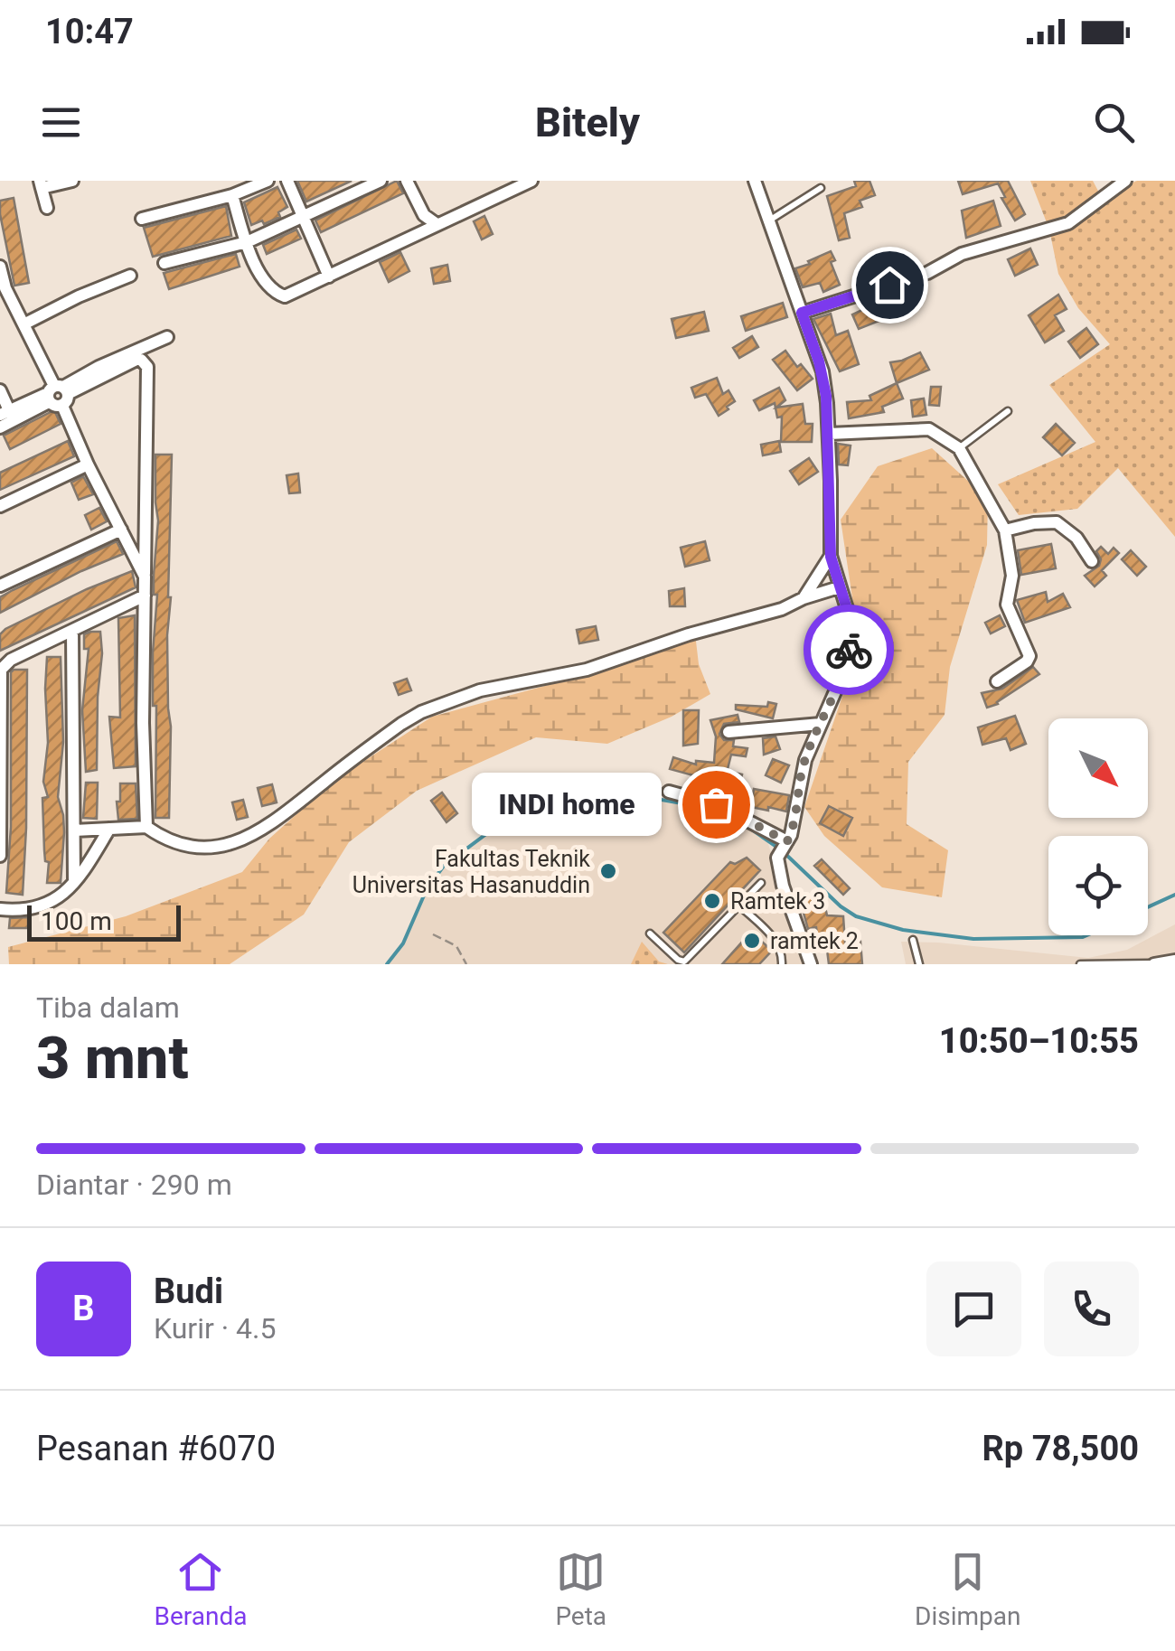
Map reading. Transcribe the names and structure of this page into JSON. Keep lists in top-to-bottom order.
{
  "places": [
    "INDI home",
    "Fakultas Teknik Universitas Hasanuddin",
    "Ramtek 3",
    "ramtek 2"
  ],
  "scale_bar": "100 m",
  "north": "bottom right",
  "page": {
    "status": "10:47",
    "header": "Bitely",
    "bubble": "INDI home",
    "scale": "100 m",
    "heading": ["3 mnt", "Tiba dalam", "10:50–10:55"],
    "panel": [
      "Budi",
      "Kurir · 4.5",
      "Pesanan #6070",
      "Rp 78,500"
    ],
    "bar": "Diantar · 290 m",
    "round": "B",
    "tabs": ["Beranda", "Peta", "Disimpan"]
  }
}
